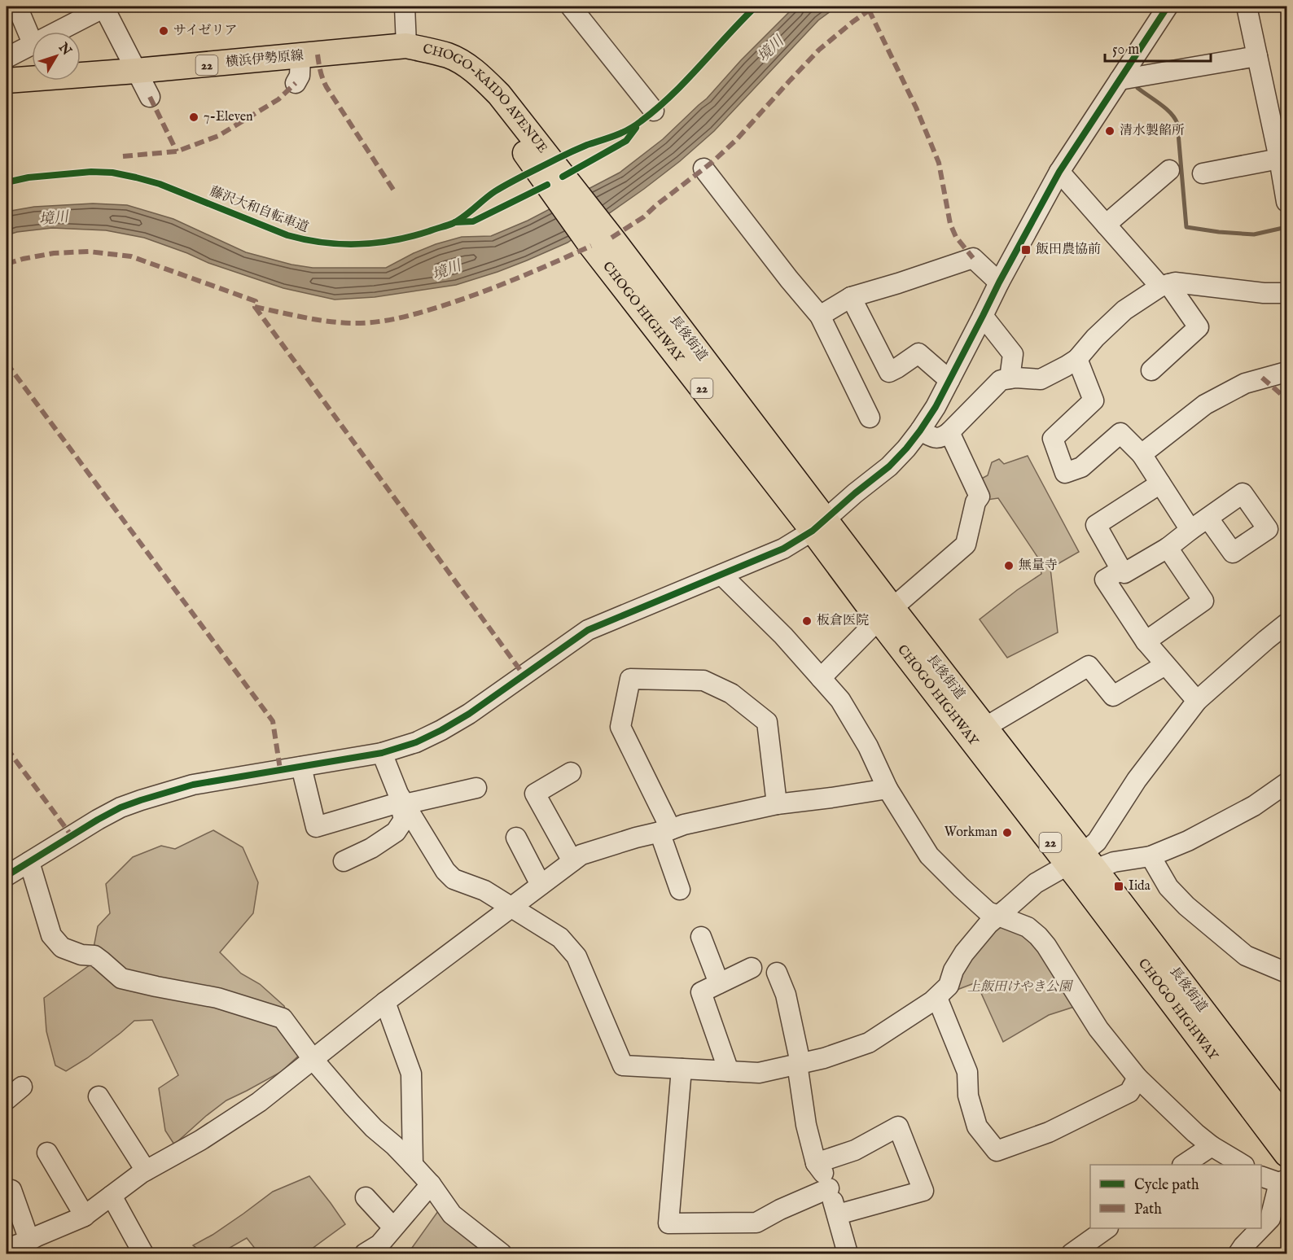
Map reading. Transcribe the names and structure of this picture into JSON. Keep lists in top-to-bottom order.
{
  "streets": {
    "main road": [
      "横浜伊勢原線",
      "22",
      "CHOGO-KAIDO AVENUE",
      "CHOGO HIGHWAY",
      "長後街道"
    ],
    "cycle path": ["藤沢大和自転車道"]
  },
  "crossings": [
    ["横浜伊勢原線", "CHOGO-KAIDO AVENUE"],
    ["CHOGO-KAIDO AVENUE", "CHOGO HIGHWAY"],
    ["CHOGO HIGHWAY", "長後街道"]
  ],
  "water": ["境川"],
  "parks": ["上飯田けやき公園"],
  "places": {
    "other": [
      "サイゼリア",
      "7-Eleven",
      "清水製餡所",
      "無量寺",
      "板倉医院",
      "Workman"
    ],
    "transit": ["飯田農協前", "Iida"]
  },
  "legend": ["Cycle path", "Path"],
  "scale_bar": "50 m",
  "north": "top right"
}
